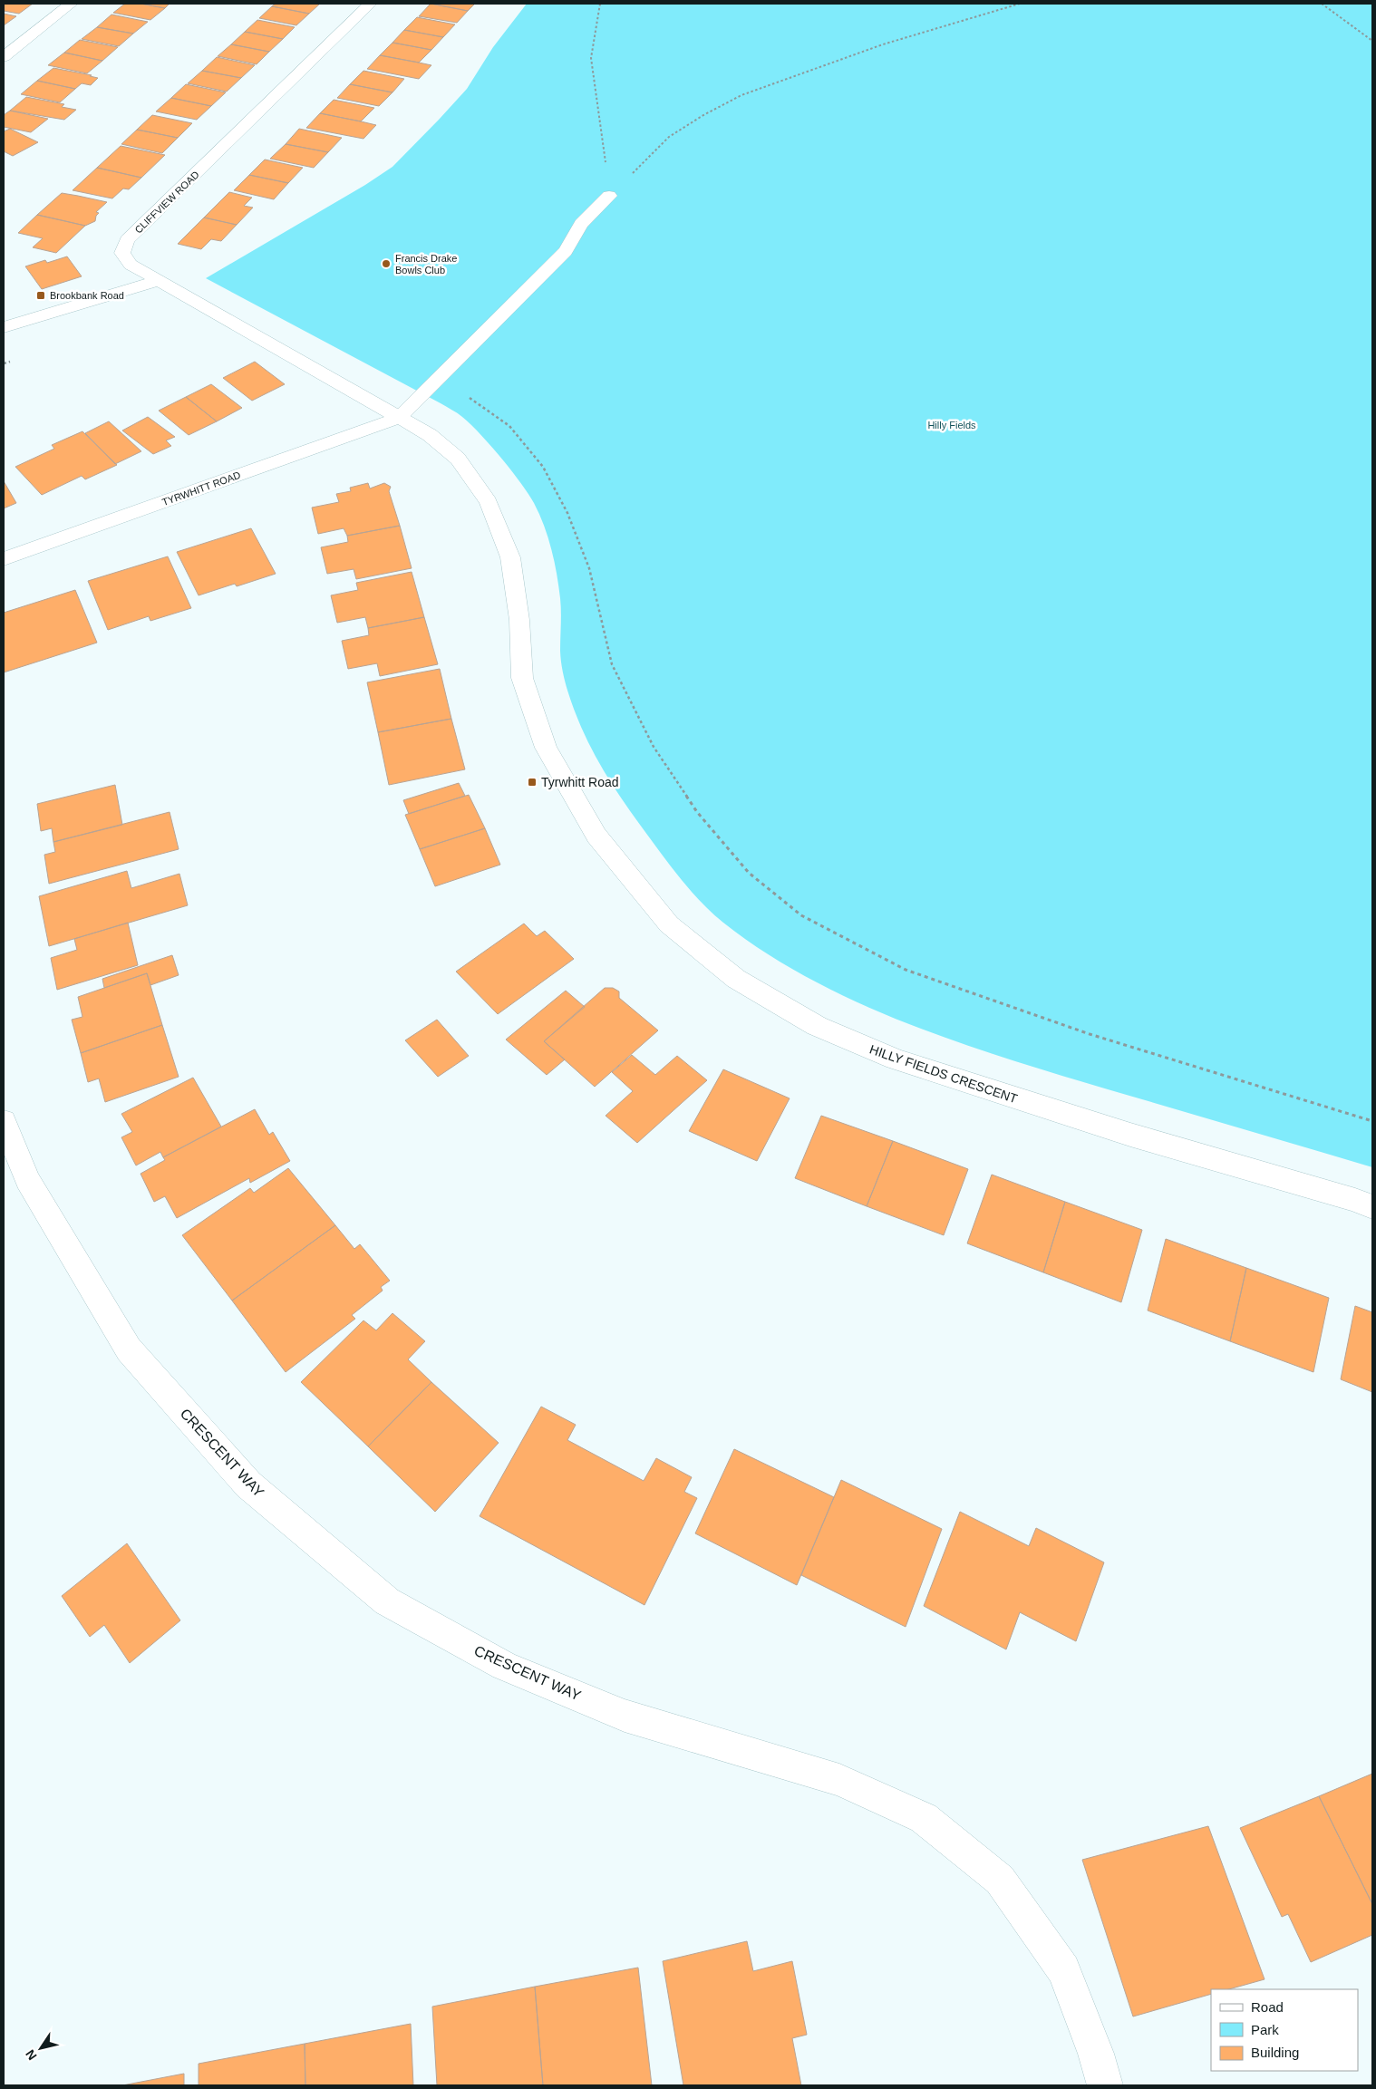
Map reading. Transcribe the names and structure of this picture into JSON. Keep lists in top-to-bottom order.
{
  "streets": {
    "street": [
      "CLIFFVIEW ROAD",
      "TYRWHITT ROAD",
      "HILLY FIELDS CRESCENT",
      "CRESCENT WAY"
    ]
  },
  "crossings": [
    ["CLIFFVIEW ROAD", "TYRWHITT ROAD"],
    ["CLIFFVIEW ROAD", "HILLY FIELDS CRESCENT"],
    ["TYRWHITT ROAD", "HILLY FIELDS CRESCENT"]
  ],
  "parks": ["Hilly Fields"],
  "places": {
    "other": ["Francis Drake Bowls Club"],
    "transit": ["Brookbank Road", "Tyrwhitt Road"]
  },
  "legend": ["Road", "Park", "Building"],
  "north": "bottom left"
}
